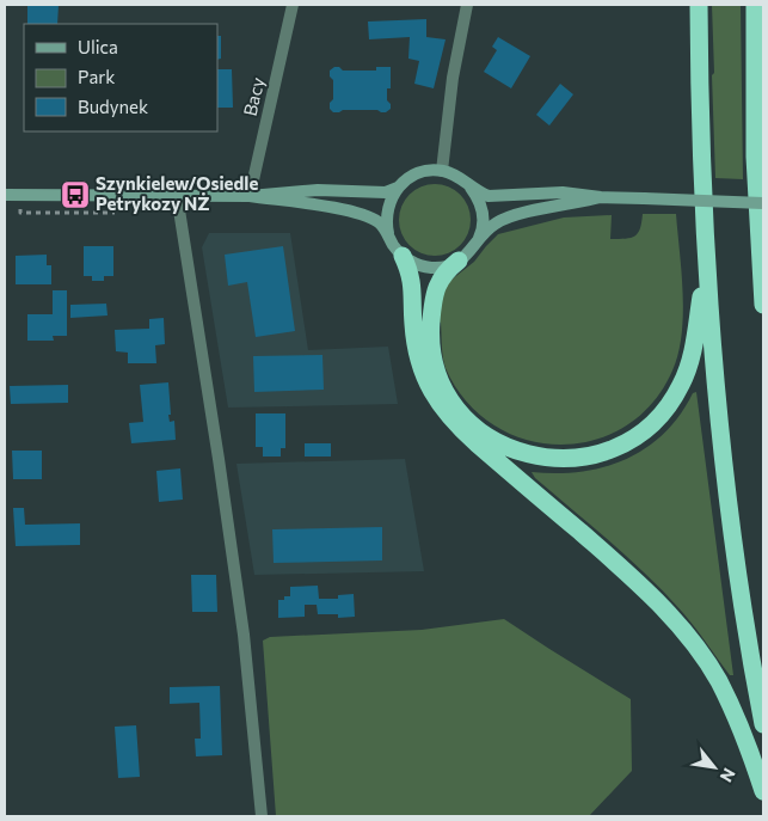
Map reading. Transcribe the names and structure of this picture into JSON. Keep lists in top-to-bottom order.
{
  "streets": {
    "street": ["Bacy"]
  },
  "places": {
    "bus stop": ["Szynkielew/Osiedle Petrykozy NŻ"]
  },
  "legend": ["Ulica", "Park", "Budynek"],
  "north": "bottom right"
}
